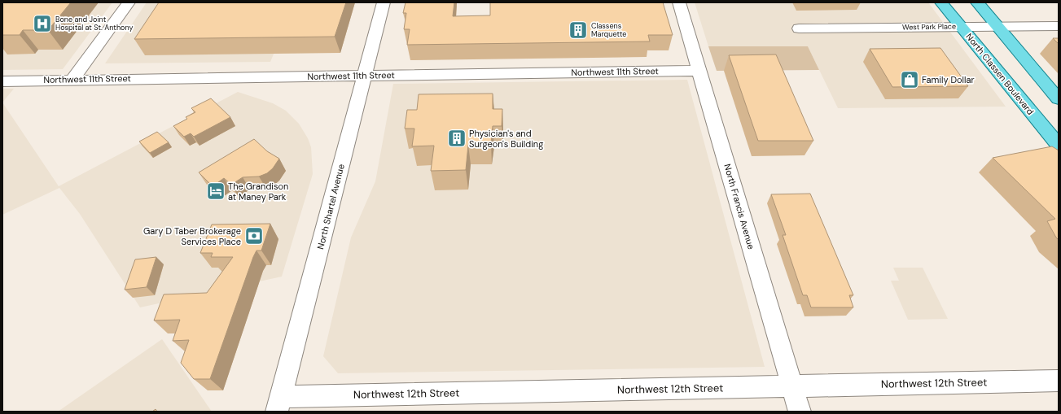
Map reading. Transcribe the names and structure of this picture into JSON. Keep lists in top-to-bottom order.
{
  "streets": {
    "main road": ["North Classen Boulevard"],
    "street": [
      "West Park Place",
      "Northwest 11th Street",
      "North Shartel Avenue",
      "North Francis Avenue",
      "Northwest 12th Street"
    ]
  },
  "crossings": [
    ["West Park Place", "North Classen Boulevard"],
    ["Northwest 11th Street", "North Shartel Avenue"],
    ["Northwest 11th Street", "North Francis Avenue"],
    ["North Shartel Avenue", "Northwest 12th Street"],
    ["North Francis Avenue", "Northwest 12th Street"]
  ],
  "places": {
    "hospital": ["Bone and Joint Hospital at St. Anthony"],
    "building": ["Classens Marquette", "Physician's and Surgeon's Building"],
    "shop": ["Family Dollar"],
    "hotel": ["The Grandison at Maney Park"],
    "bank": ["Gary D Taber Brokerage Services Place"]
  }
}
